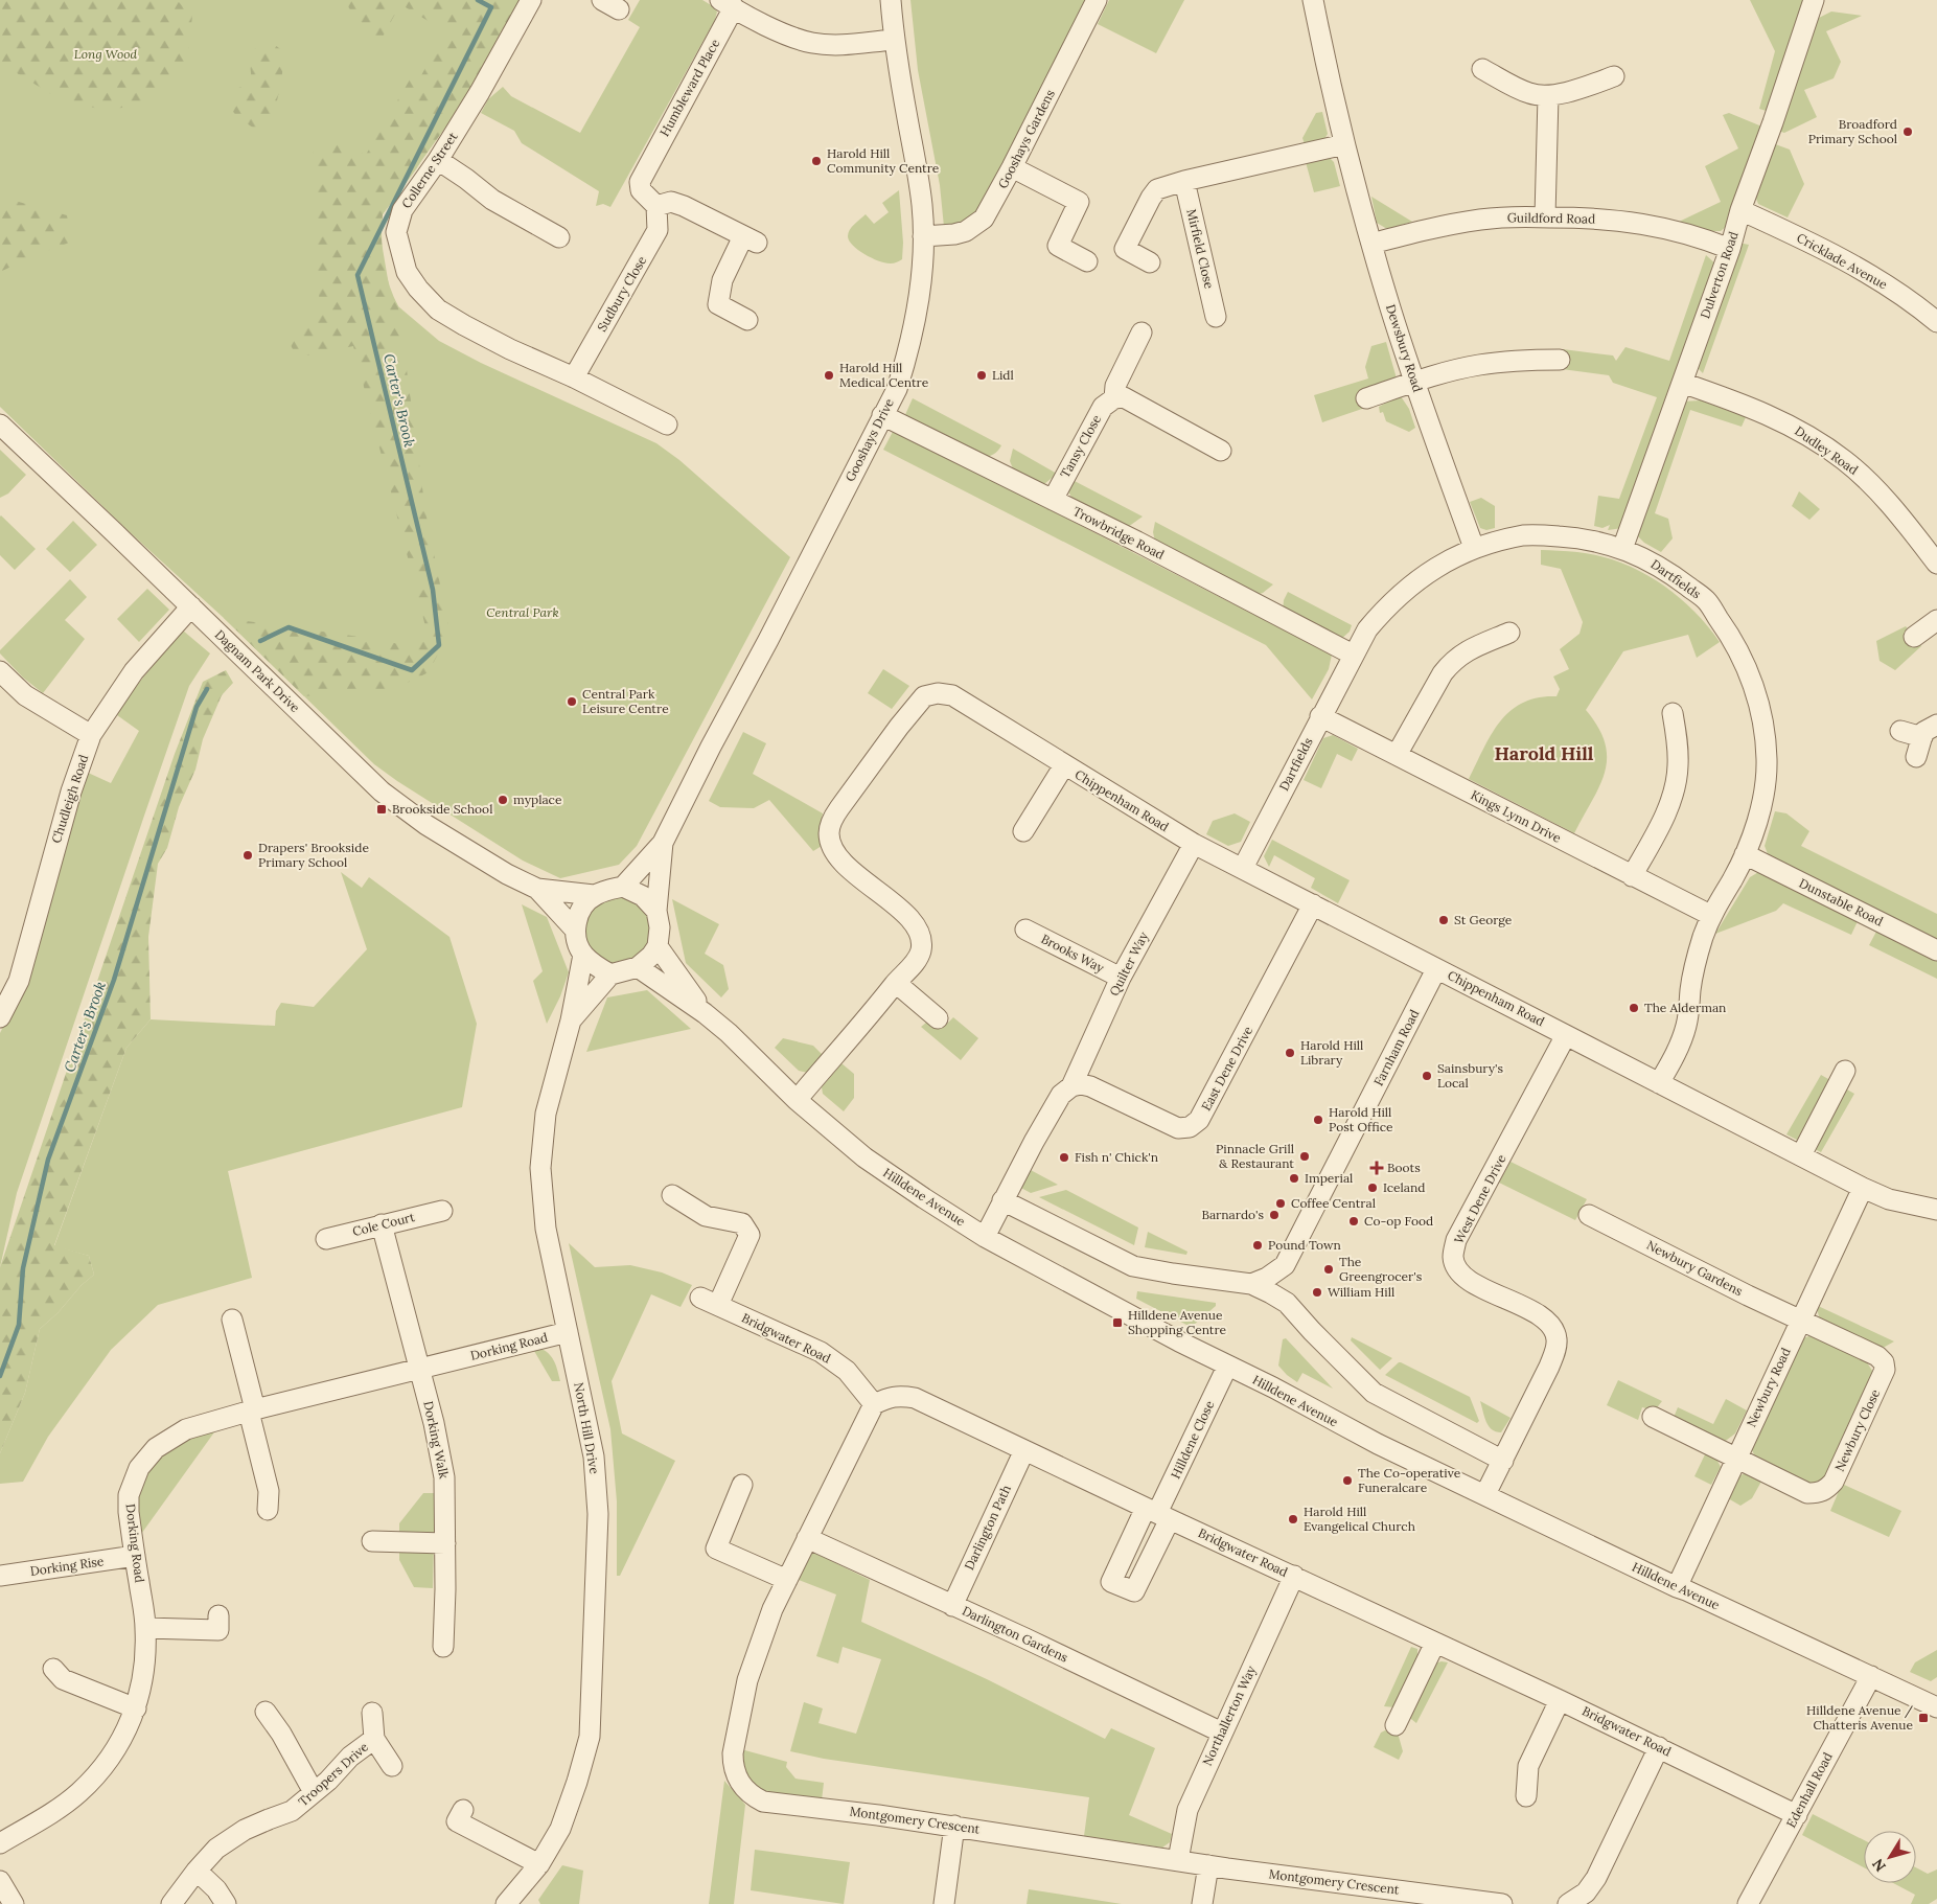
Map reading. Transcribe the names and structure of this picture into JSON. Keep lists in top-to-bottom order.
{
  "streets": {
    "street": [
      "Humbleward Place",
      "Gooshays Gardens",
      "Collerne Street",
      "Guildford Road",
      "Mirfield Close",
      "Cricklade Avenue",
      "Dulverton Road",
      "Sudbury Close",
      "Dewsbury Road",
      "Gooshays Drive",
      "Tansy Close",
      "Dudley Road",
      "Trowbridge Road",
      "Dartfields",
      "Dagnam Park Drive",
      "Chudleigh Road",
      "Chippenham Road",
      "Kings Lynn Drive",
      "Dunstable Road",
      "Brooks Way",
      "Quilter Way",
      "Farnham Road",
      "East Dene Drive",
      "Hilldene Avenue",
      "West Dene Drive",
      "Cole Court",
      "Newbury Gardens",
      "Bridgwater Road",
      "Dorking Road",
      "Newbury Road",
      "North Hill Drive",
      "Newbury Close",
      "Dorking Walk",
      "Hilldene Close",
      "Darlington Path",
      "Dorking Rise",
      "Darlington Gardens",
      "Northallerton Way",
      "Troopers Drive",
      "Edenhall Road",
      "Montgomery Crescent"
    ]
  },
  "crossings": [
    ["Humbleward Place", "Sudbury Close"],
    ["Gooshays Gardens", "Gooshays Drive"],
    ["Collerne Street", "Sudbury Close"],
    ["Guildford Road", "Dulverton Road"],
    ["Guildford Road", "Dewsbury Road"],
    ["Cricklade Avenue", "Dulverton Road"],
    ["Dulverton Road", "Dudley Road"],
    ["Dulverton Road", "Dartfields"],
    ["Dewsbury Road", "Dartfields"],
    ["Gooshays Drive", "Trowbridge Road"],
    ["Gooshays Drive", "Dagnam Park Drive"],
    ["Gooshays Drive", "Hilldene Avenue"],
    ["Gooshays Drive", "North Hill Drive"],
    ["Tansy Close", "Trowbridge Road"],
    ["Trowbridge Road", "Dartfields"],
    ["Dartfields", "Chippenham Road"],
    ["Dartfields", "Kings Lynn Drive"],
    ["Dartfields", "Dunstable Road"],
    ["Dagnam Park Drive", "Chudleigh Road"],
    ["Dagnam Park Drive", "Hilldene Avenue"],
    ["Dagnam Park Drive", "North Hill Drive"],
    ["Chippenham Road", "Quilter Way"],
    ["Chippenham Road", "Farnham Road"],
    ["Chippenham Road", "East Dene Drive"],
    ["Chippenham Road", "Hilldene Avenue"],
    ["Chippenham Road", "West Dene Drive"],
    ["Chippenham Road", "Newbury Road"],
    ["Brooks Way", "Quilter Way"],
    ["Quilter Way", "East Dene Drive"],
    ["Hilldene Avenue", "West Dene Drive"],
    ["Hilldene Avenue", "Newbury Road"],
    ["Hilldene Avenue", "North Hill Drive"],
    ["Hilldene Avenue", "Hilldene Close"],
    ["Hilldene Avenue", "Edenhall Road"],
    ["Newbury Gardens", "Newbury Road"],
    ["Newbury Gardens", "Newbury Close"],
    ["Bridgwater Road", "Hilldene Close"],
    ["Bridgwater Road", "Darlington Path"],
    ["Bridgwater Road", "Northallerton Way"],
    ["Bridgwater Road", "Edenhall Road"],
    ["Bridgwater Road", "Montgomery Crescent"],
    ["Dorking Road", "North Hill Drive"],
    ["Dorking Road", "Dorking Walk"],
    ["Dorking Road", "Dorking Rise"],
    ["Newbury Road", "Newbury Close"],
    ["Darlington Path", "Darlington Gardens"],
    ["Darlington Gardens", "Northallerton Way"],
    ["Darlington Gardens", "Montgomery Crescent"],
    ["Northallerton Way", "Montgomery Crescent"]
  ],
  "districts": ["Harold Hill"],
  "water": ["Carter's Brook"],
  "parks": ["Long Wood", "Central Park"],
  "places": {
    "other": [
      "Broadford Primary School",
      "Harold Hill Community Centre",
      "Harold Hill Medical Centre",
      "Lidl",
      "Central Park Leisure Centre",
      "myplace",
      "Drapers' Brookside Primary School",
      "St George",
      "The Alderman",
      "Harold Hill Library",
      "Sainsbury's Local",
      "Harold Hill Post Office",
      "Pinnacle Grill & Restaurant",
      "Fish n' Chick'n",
      "Imperial",
      "Iceland",
      "Coffee Central",
      "Barnardo's",
      "Co-op Food",
      "Pound Town",
      "The Greengrocer's",
      "William Hill",
      "The Co-operative Funeralcare",
      "Harold Hill Evangelical Church"
    ],
    "transit": ["Brookside School", "Hilldene Avenue Shopping Centre", "Hilldene Avenue / Chatteris Avenue"],
    "health": ["Boots"]
  },
  "north": "bottom left"
}
